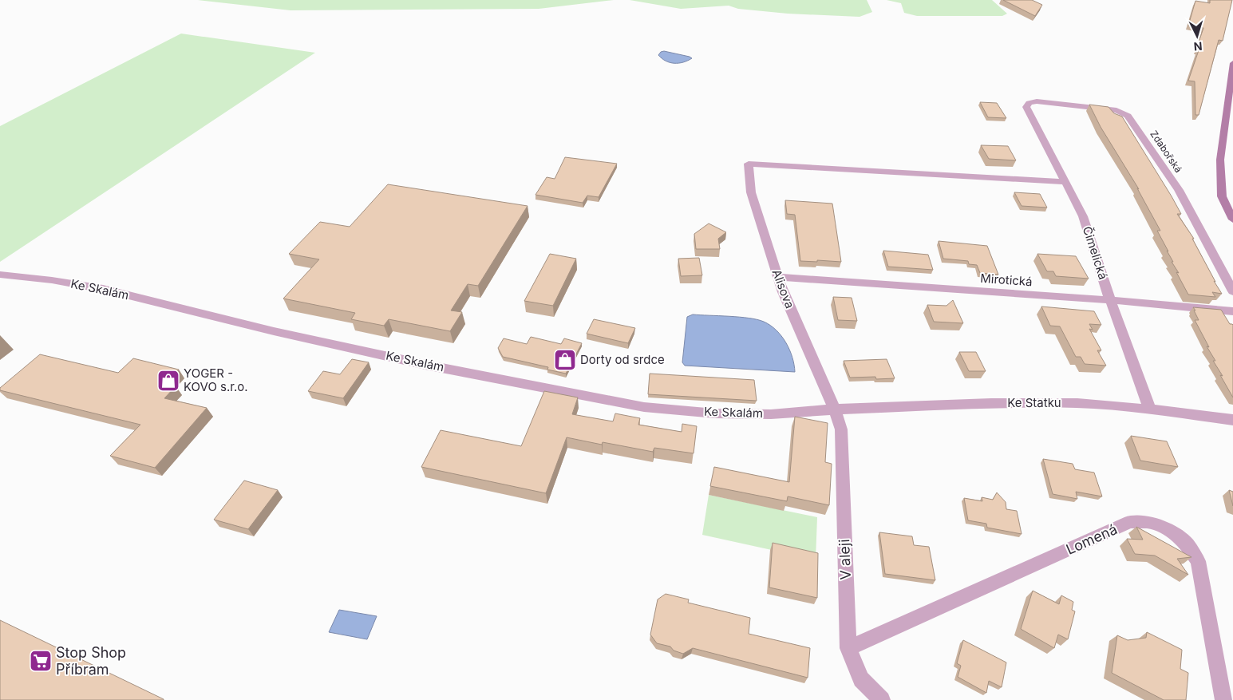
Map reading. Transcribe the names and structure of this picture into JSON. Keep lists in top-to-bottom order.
{
  "streets": {
    "street": [
      "Zdabořská",
      "Čimelická",
      "Mirotická",
      "Alisova",
      "Ke Skalám",
      "Ke Statku",
      "Lomená",
      "V aleji"
    ]
  },
  "crossings": [
    ["Zdabořská", "Čimelická"],
    ["Čimelická", "Mirotická"],
    ["Čimelická", "Alisova"],
    ["Čimelická", "Ke Statku"],
    ["Mirotická", "Alisova"],
    ["Alisova", "Ke Skalám"],
    ["Alisova", "Ke Statku"],
    ["Alisova", "V aleji"],
    ["Ke Skalám", "Ke Statku"],
    ["Ke Skalám", "V aleji"],
    ["Ke Statku", "V aleji"],
    ["Lomená", "V aleji"]
  ],
  "places": {
    "shop": ["Dorty od srdce", "YOGER - KOVO s.r.o."],
    "supermarket": ["Stop Shop Příbram"]
  },
  "north": "bottom"
}
